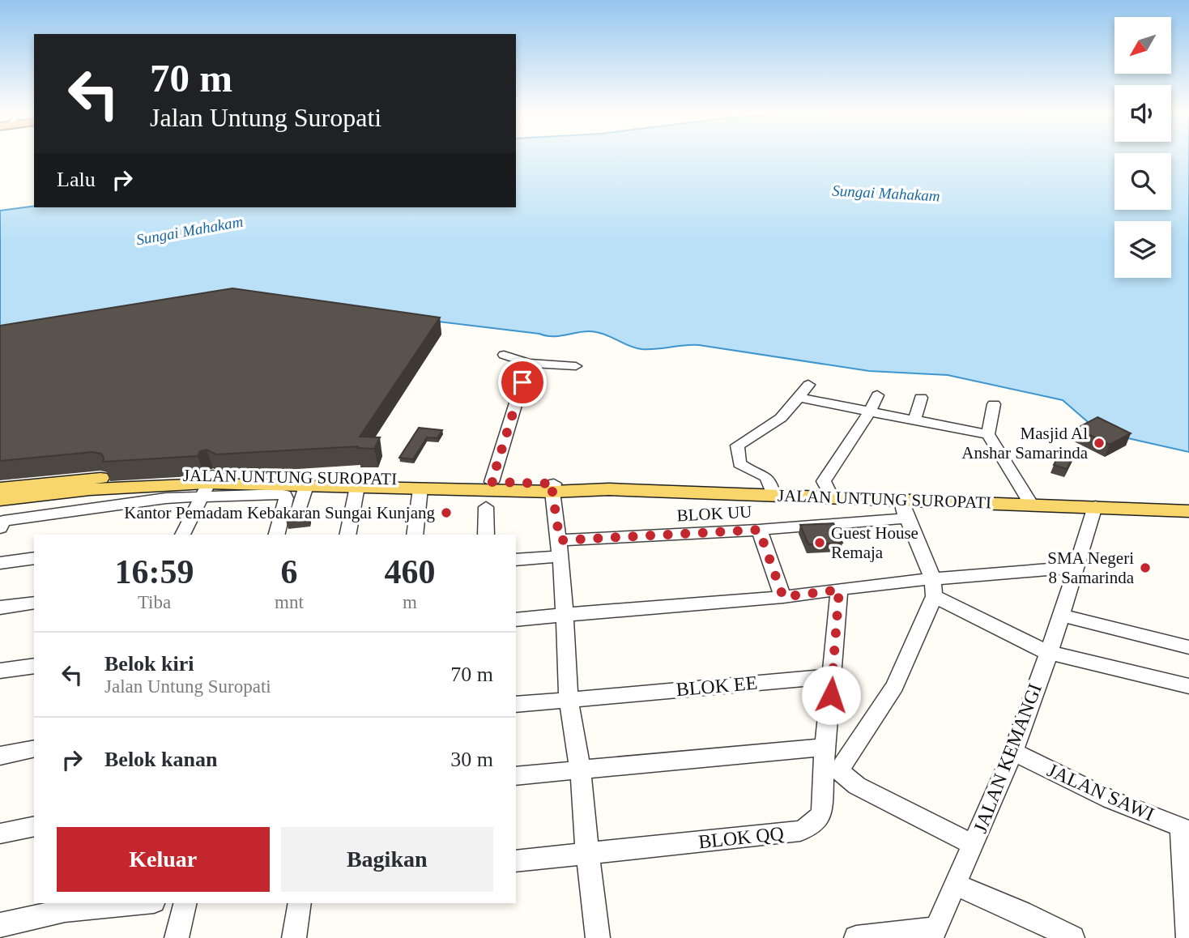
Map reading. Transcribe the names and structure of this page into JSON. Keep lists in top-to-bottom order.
{
  "streets": {
    "main road": ["JALAN UNTUNG SUROPATI"],
    "street": [
      "BLOK UU",
      "BLOK EE",
      "JALAN KEMANGI",
      "JALAN SAWI",
      "BLOK QQ"
    ]
  },
  "crossings": [
    ["JALAN UNTUNG SUROPATI", "BLOK UU"],
    ["JALAN UNTUNG SUROPATI", "JALAN KEMANGI"],
    ["BLOK EE", "BLOK QQ"],
    ["JALAN KEMANGI", "JALAN SAWI"]
  ],
  "water": ["Sungai Mahakam"],
  "places": [
    "Masjid Al Anshar Samarinda",
    "Kantor Pemadam Kebakaran Sungai Kunjang",
    "Guest House Remaja",
    "SMA Negeri 8 Samarinda"
  ],
  "north": "bottom left",
  "page": {
    "turn": ["70 m", "Jalan Untung Suropati"],
    "then": "Lalu",
    "eta": [
      "16:59",
      "Tiba",
      "6",
      "mnt",
      "460",
      "m"
    ],
    "list": [
      {
        "name": "Belok kiri",
        "note": "Jalan Untung Suropati",
        "value": "70 m"
      },
      {
        "name": "Belok kanan",
        "value": "30 m"
      }
    ],
    "buttons": ["Keluar", "Bagikan"]
  }
}
